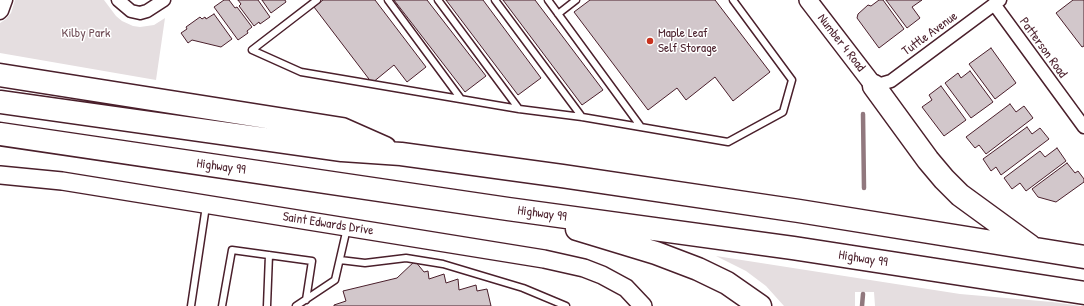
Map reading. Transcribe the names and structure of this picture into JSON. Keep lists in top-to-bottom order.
{
  "streets": {
    "highway": ["Highway 99"],
    "street": [
      "Tuttle Avenue",
      "Number 4 Road",
      "Patterson Road",
      "Saint Edwards Drive"
    ]
  },
  "crossings": [
    ["Tuttle Avenue", "Number 4 Road"],
    ["Tuttle Avenue", "Patterson Road"]
  ],
  "parks": ["Kilby Park"],
  "places": ["Maple Leaf Self Storage"]
}
